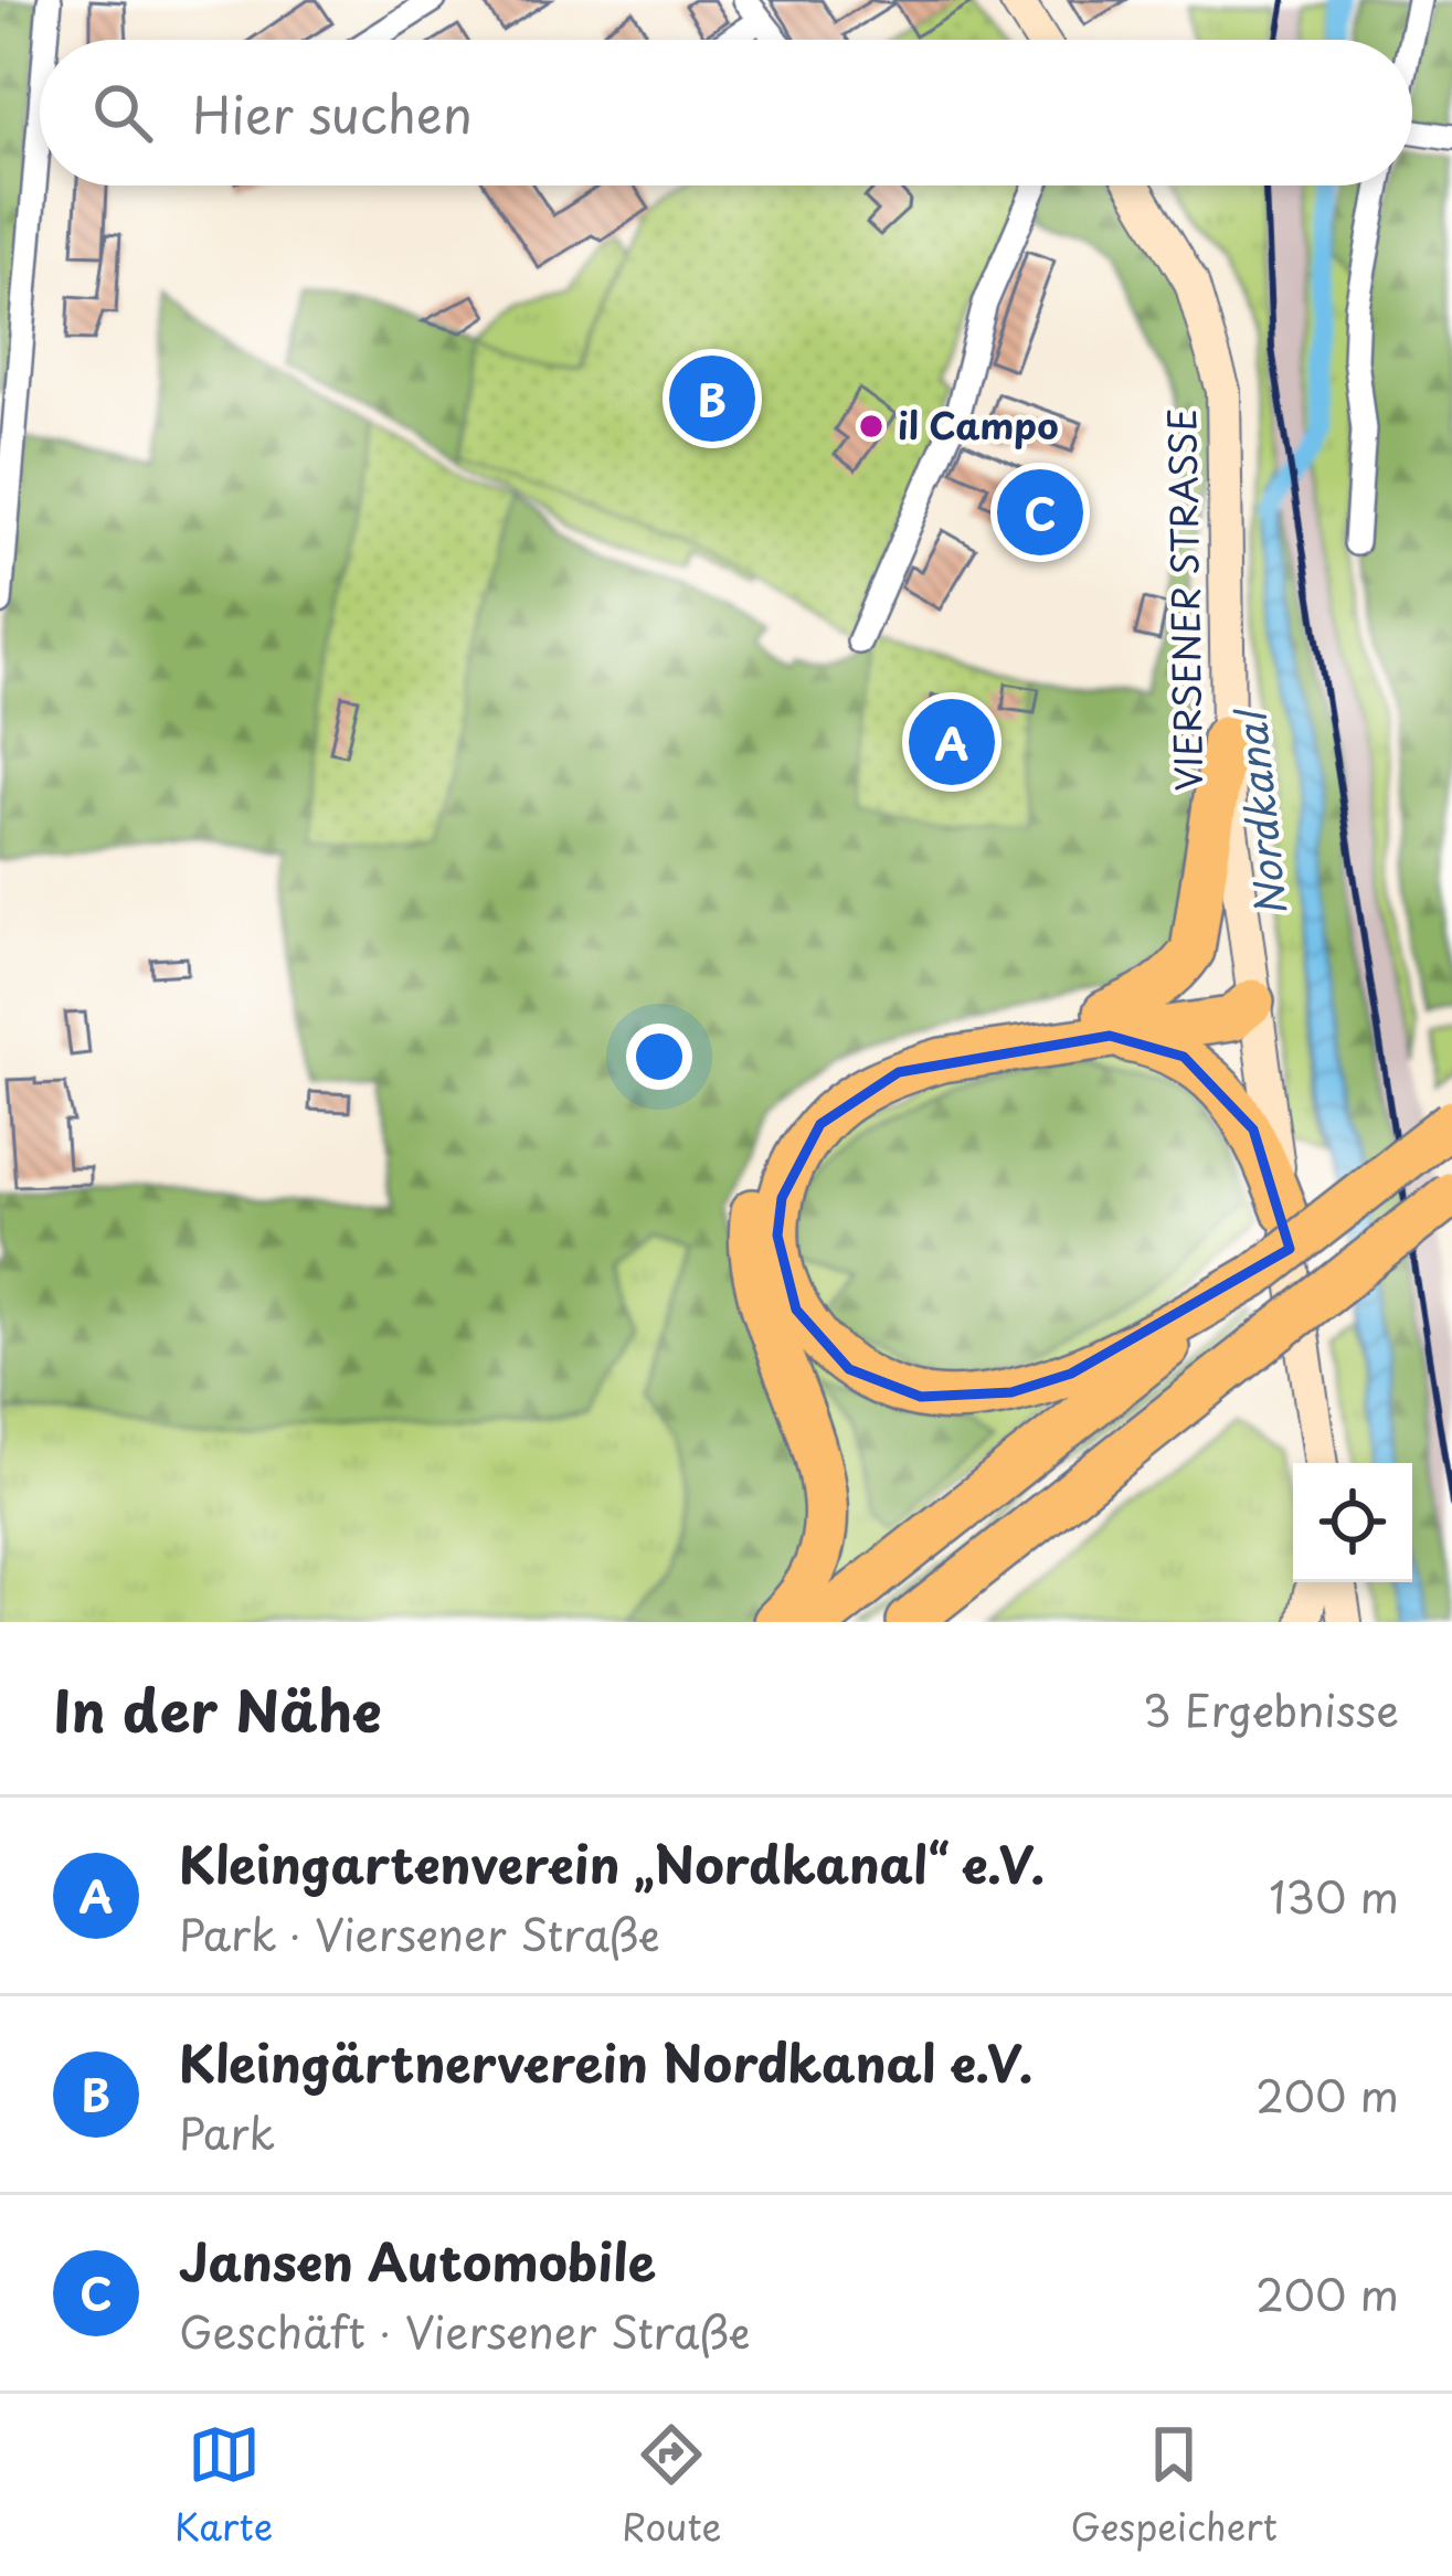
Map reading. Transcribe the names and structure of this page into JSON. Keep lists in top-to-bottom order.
{
  "streets": {
    "main road": ["VIERSENER STRASSE"]
  },
  "water": ["Nordkanal"],
  "places": ["il Campo"],
  "page": {
    "search": "Hier suchen",
    "pins": ["B", "C", "A"],
    "heading": ["In der Nähe", "3 Ergebnisse"],
    "list": [
      {
        "mark": "A",
        "name": "Kleingartenverein „Nordkanal“ e.V.",
        "note": "Park · Viersener Straße",
        "value": "130 m"
      },
      {
        "mark": "B",
        "name": "Kleingärtnerverein Nordkanal e.V.",
        "note": "Park",
        "value": "200 m"
      },
      {
        "mark": "C",
        "name": "Jansen Automobile",
        "note": "Geschäft · Viersener Straße",
        "value": "200 m"
      }
    ],
    "nav": ["Karte", "Route", "Gespeichert"]
  }
}
